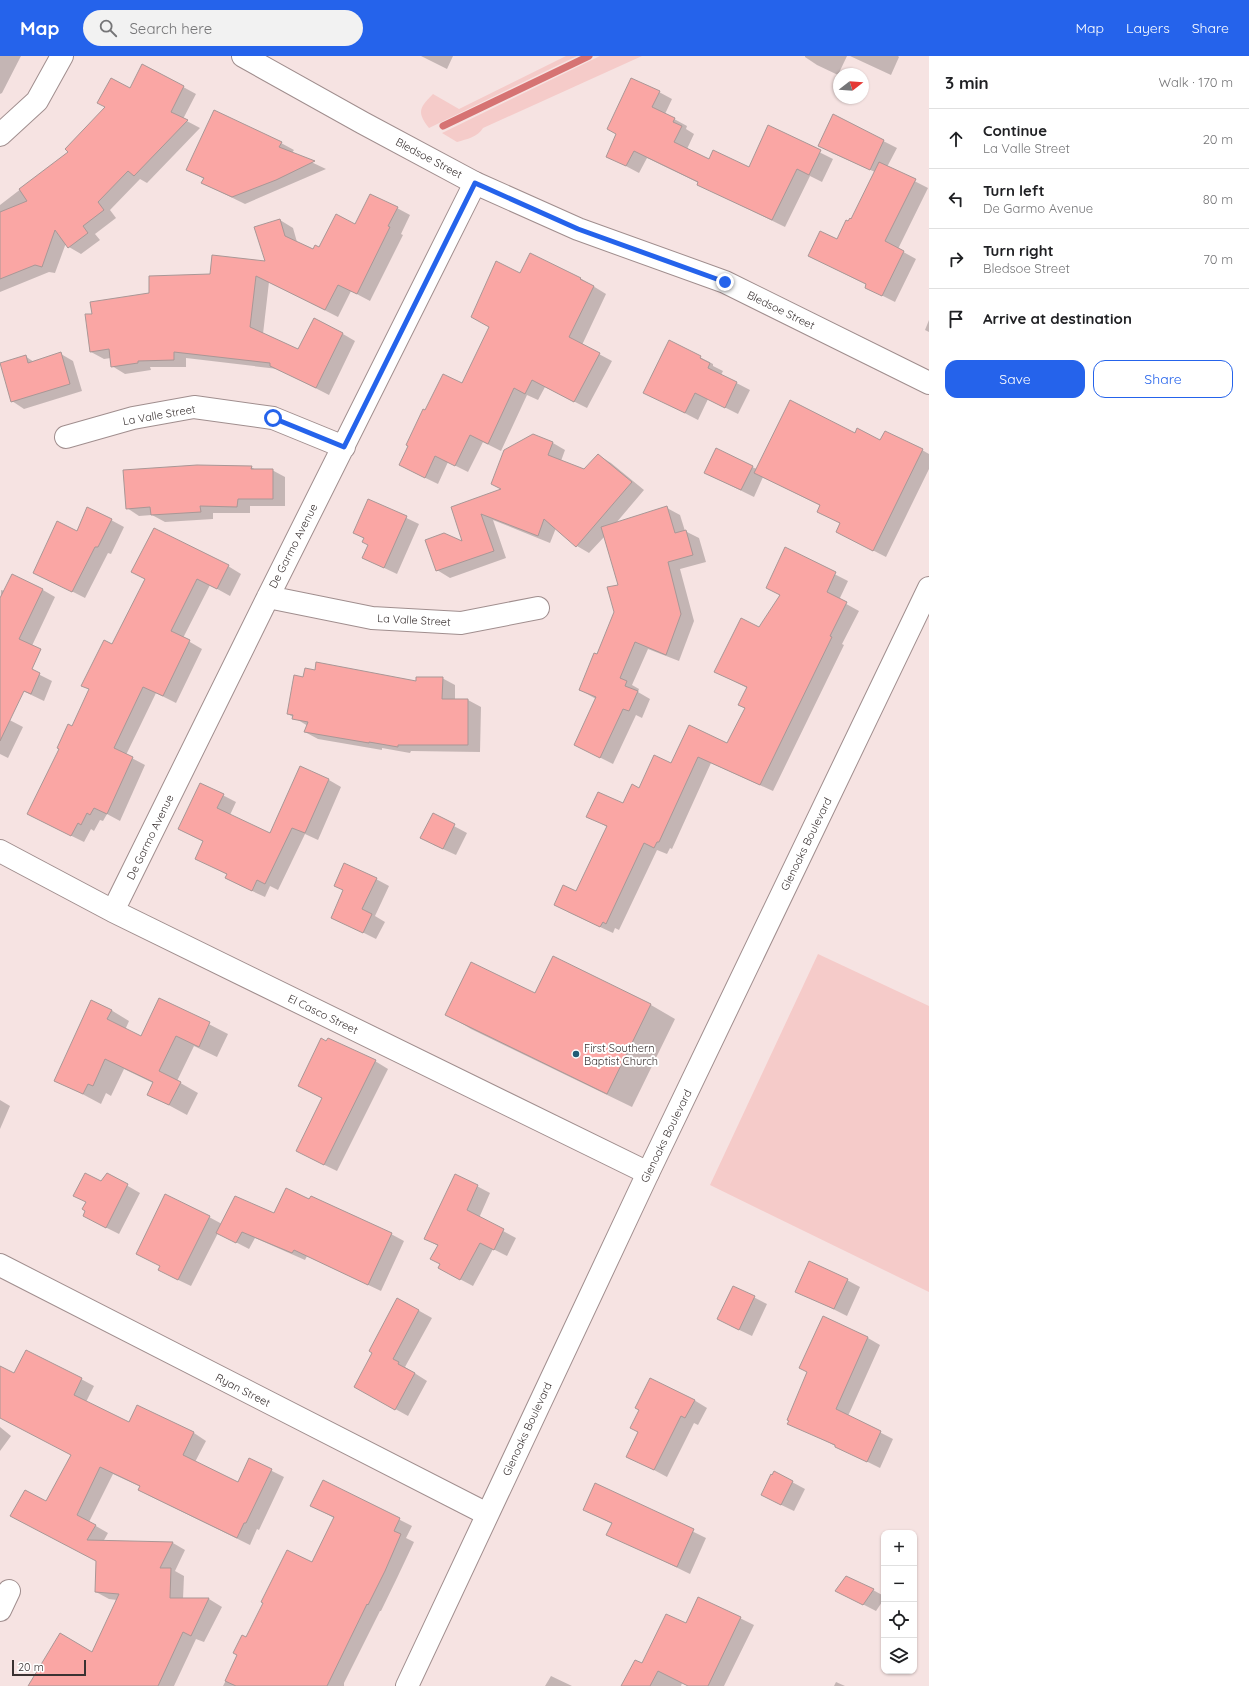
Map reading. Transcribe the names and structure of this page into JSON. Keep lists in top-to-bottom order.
{
  "streets": {
    "street": [
      "Bledsoe Street",
      "La Valle Street",
      "De Garmo Avenue",
      "Glenoaks Boulevard",
      "El Casco Street",
      "Ryan Street"
    ]
  },
  "crossings": [
    ["Bledsoe Street", "De Garmo Avenue"],
    ["La Valle Street", "De Garmo Avenue"],
    ["De Garmo Avenue", "El Casco Street"],
    ["Glenoaks Boulevard", "El Casco Street"],
    ["Glenoaks Boulevard", "Ryan Street"]
  ],
  "places": ["First Southern Baptist Church"],
  "scale_bar": "20 m",
  "north": "right",
  "page": {
    "header": "Map",
    "search": "Search here",
    "nav": ["Map", "Layers", "Share"],
    "heading": ["3 min", "Walk · 170 m"],
    "list": [
      ["Continue", "La Valle Street", "20 m"],
      ["Turn left", "De Garmo Avenue", "80 m"],
      ["Turn right", "Bledsoe Street", "70 m"],
      "Arrive at destination"
    ],
    "buttons": ["Save", "Share"],
    "map_buttons": ["+", "−"],
    "scale": "20 m"
  }
}
